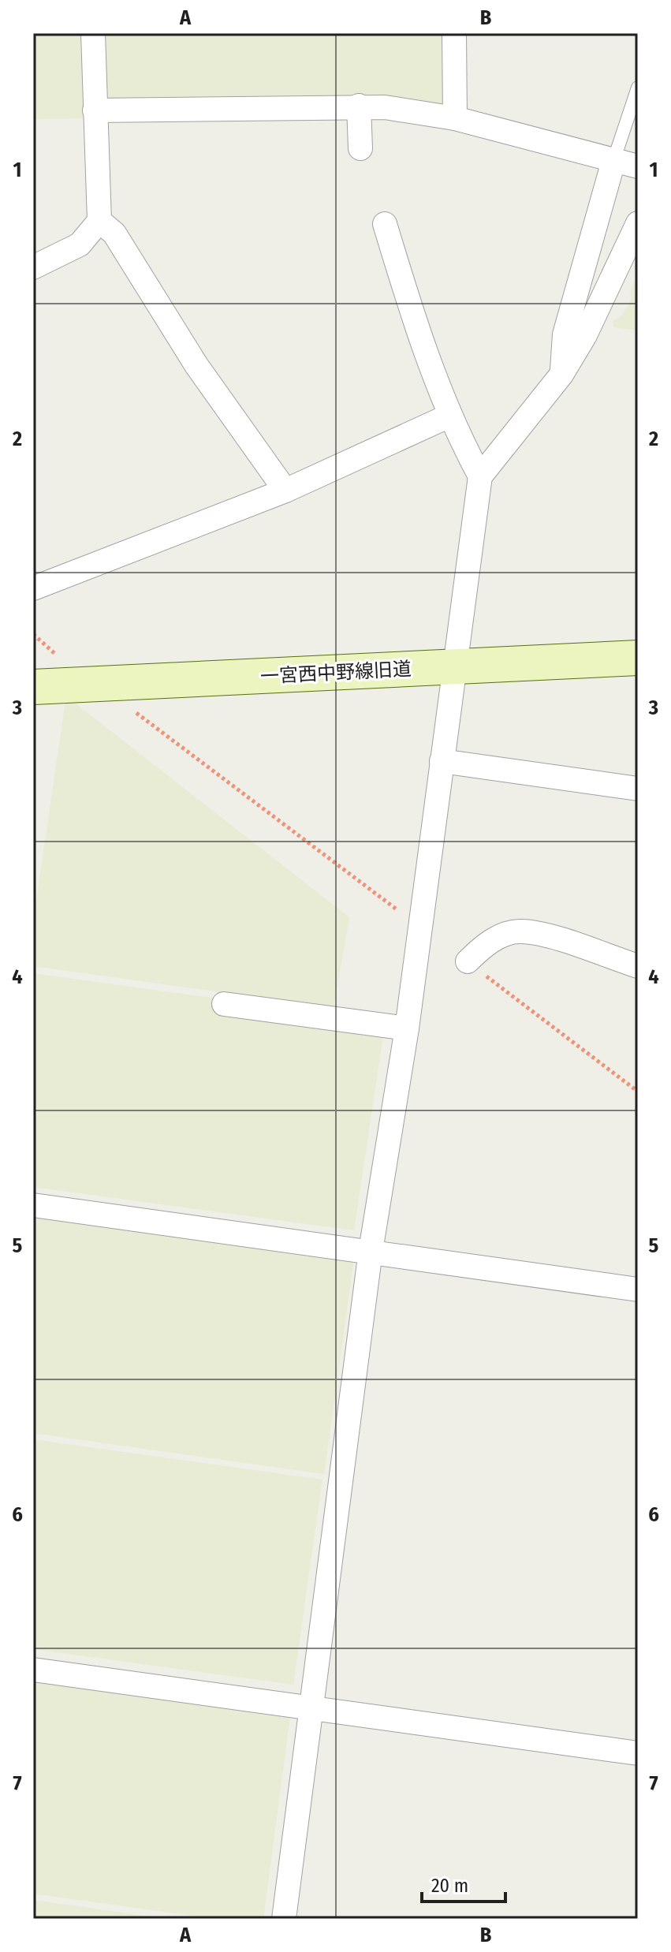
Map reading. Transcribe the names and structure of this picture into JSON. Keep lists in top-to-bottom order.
{
  "streets": {
    "street": ["一宮西中野線旧道"]
  },
  "scale_bar": "20 m",
  "grid": {
    "columns": ["A", "B"],
    "rows": [
      "1",
      "2",
      "3",
      "4",
      "5",
      "6",
      "7"
    ]
  }
}
